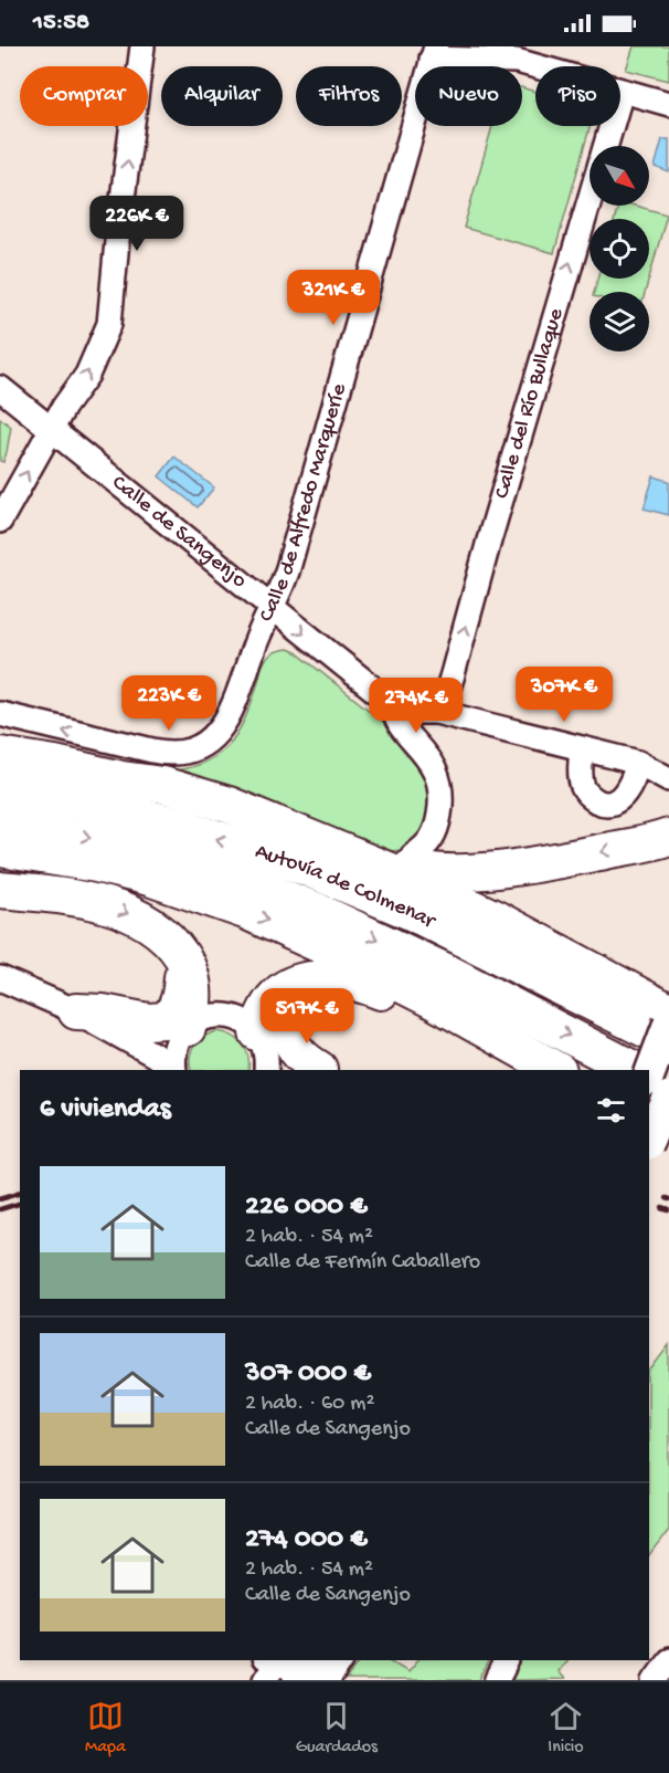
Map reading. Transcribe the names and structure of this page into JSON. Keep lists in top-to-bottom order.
{
  "streets": {
    "highway": ["Autovía de Colmenar"],
    "street": ["Calle del Río Bullaque", "Calle de Alfredo Marqueríe", "Calle de Sangenjo"]
  },
  "crossings": [
    ["Calle del Río Bullaque", "Calle de Sangenjo"],
    ["Calle de Alfredo Marqueríe", "Calle de Sangenjo"]
  ],
  "one_way": ["Calle del Río Bullaque"],
  "north": "bottom right",
  "page": {
    "status": "15:58",
    "chip": [
      "Comprar",
      "Alquilar",
      "Filtros",
      "Nuevo",
      "Piso"
    ],
    "price": [
      "226K €",
      "321K €",
      "307K €",
      "223K €",
      "274K €",
      "517K €"
    ],
    "heading": "6 viviendas",
    "list": [
      {
        "name": "226 000 €",
        "note": "2 hab. · 54 m² · Calle de Fermín Caballero"
      },
      {
        "name": "307 000 €",
        "note": "2 hab. · 60 m² · Calle de Sangenjo"
      },
      {
        "name": "274 000 €",
        "note": "2 hab. · 54 m² · Calle de Sangenjo"
      }
    ],
    "tabs": ["Mapa", "Guardados", "Inicio"]
  }
}
